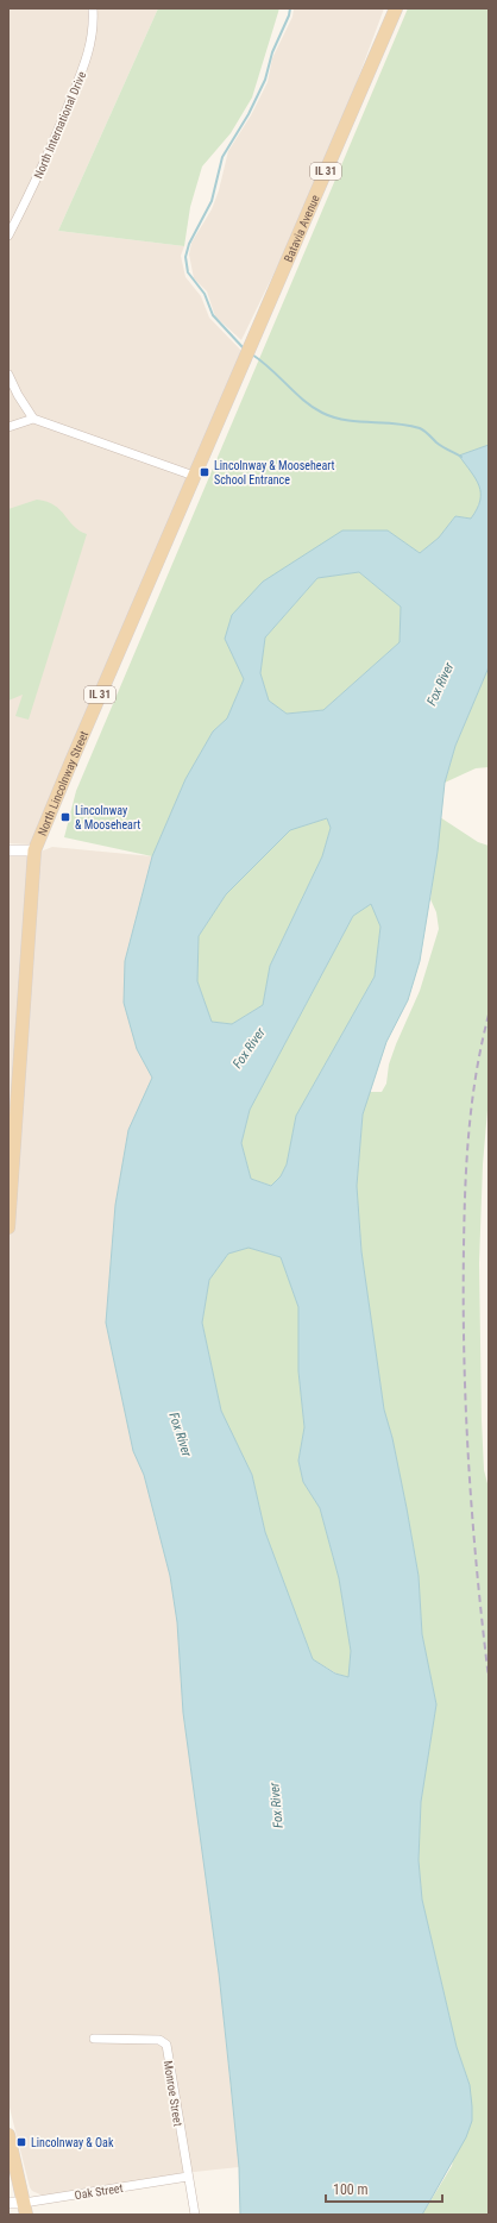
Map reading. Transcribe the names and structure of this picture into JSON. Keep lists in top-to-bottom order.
{
  "streets": {
    "main road": [
      "IL 31",
      "Batavia Avenue",
      "North Lincolnway Street",
      "Oak Street"
    ],
    "street": ["North International Drive", "Monroe Street"]
  },
  "crossings": [
    ["Batavia Avenue", "North Lincolnway Street"],
    ["Monroe Street", "Oak Street"]
  ],
  "water": ["Fox River"],
  "places": {
    "transit": ["Lincolnway & Mooseheart School Entrance", "Lincolnway & Mooseheart", "Lincolnway & Oak"]
  },
  "scale_bar": "100 m"
}
